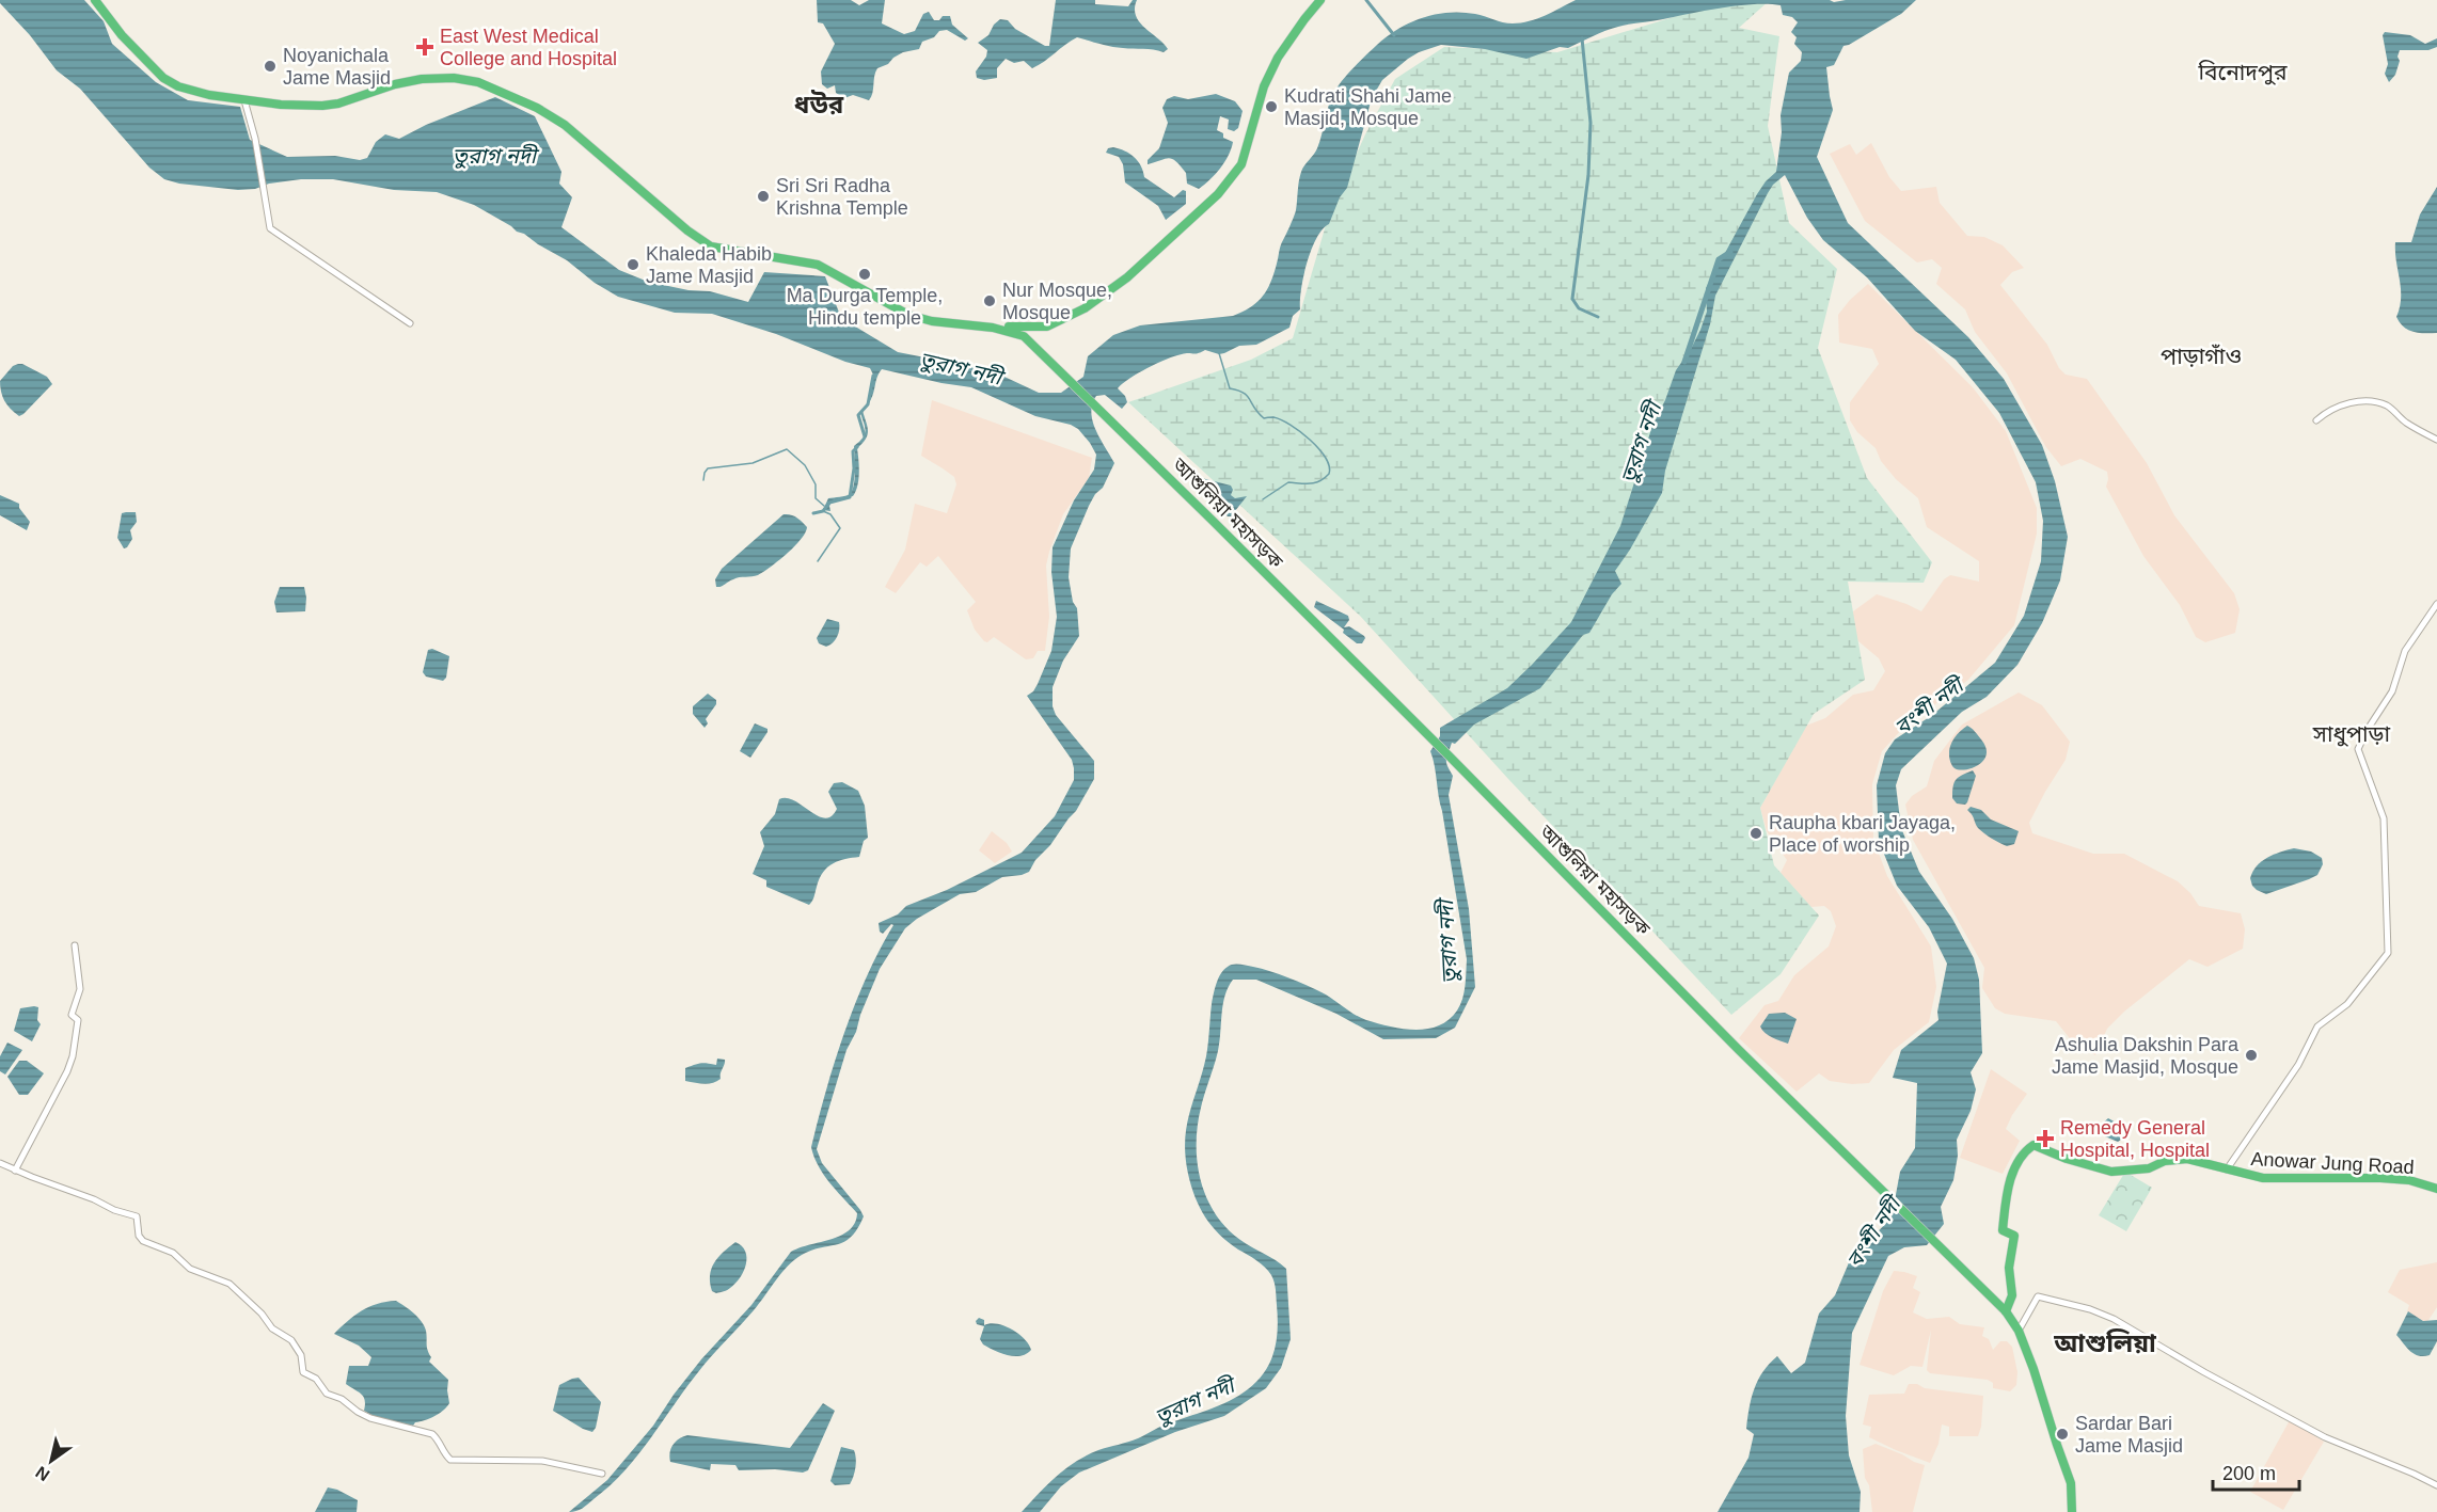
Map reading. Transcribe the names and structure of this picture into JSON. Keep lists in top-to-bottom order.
{
  "streets": {
    "highway": ["আশুলিয়া মহাসড়ক", "Anowar Jung Road"]
  },
  "crossings": [
    ["আশুলিয়া মহাসড়ক", "Anowar Jung Road"]
  ],
  "districts": [
    "বিনোদপুর",
    "ধউর",
    "পাড়াগাঁও",
    "সাধুপাড়া",
    "আশুলিয়া"
  ],
  "water": ["তুরাগ নদী", "বংশী নদী"],
  "places": {
    "health": ["East West Medical College and Hospital", "Remedy General Hospital, Hospital"],
    "other": [
      "Noyanichala Jame Masjid",
      "Kudrati Shahi Jame Masjid, Mosque",
      "Sri Sri Radha Krishna Temple",
      "Khaleda Habib Jame Masjid",
      "Ma Durga Temple, Hindu temple",
      "Nur Mosque, Mosque",
      "Raupha kbari Jayaga, Place of worship",
      "Ashulia Dakshin Para Jame Masjid, Mosque",
      "Sardar Bari Jame Masjid"
    ]
  },
  "scale_bar": "200 m",
  "north": "bottom left"
}
